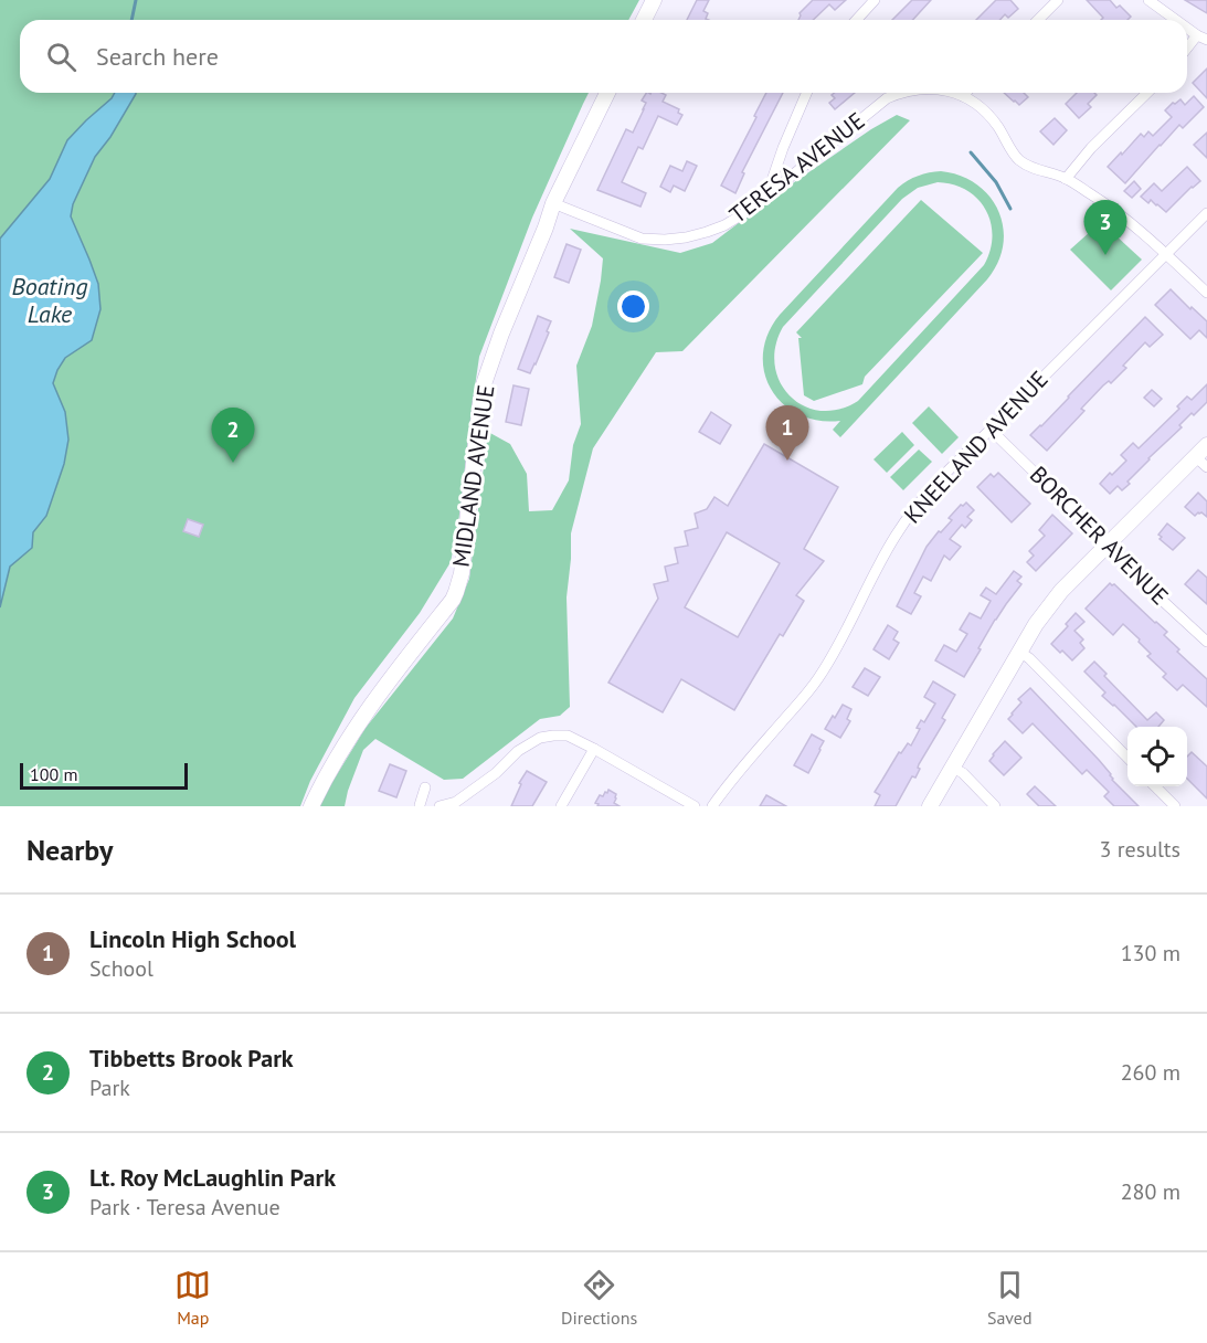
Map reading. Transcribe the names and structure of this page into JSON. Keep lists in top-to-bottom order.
{
  "streets": {
    "street": [
      "TERESA AVENUE",
      "KNEELAND AVENUE",
      "MIDLAND AVENUE",
      "BORCHER AVENUE"
    ]
  },
  "crossings": [
    ["TERESA AVENUE", "KNEELAND AVENUE"],
    ["TERESA AVENUE", "MIDLAND AVENUE"],
    ["KNEELAND AVENUE", "BORCHER AVENUE"]
  ],
  "water": ["Boating Lake"],
  "scale_bar": "100 m",
  "page": {
    "search": "Search here",
    "pins": ["3", "1", "2"],
    "scale": "100 m",
    "heading": ["Nearby", "3 results"],
    "list": [
      {
        "mark": "1",
        "name": "Lincoln High School",
        "note": "School",
        "value": "130 m"
      },
      {
        "mark": "2",
        "name": "Tibbetts Brook Park",
        "note": "Park",
        "value": "260 m"
      },
      {
        "mark": "3",
        "name": "Lt. Roy McLaughlin Park",
        "note": "Park · Teresa Avenue",
        "value": "280 m"
      }
    ],
    "nav": ["Map", "Directions", "Saved"]
  }
}
